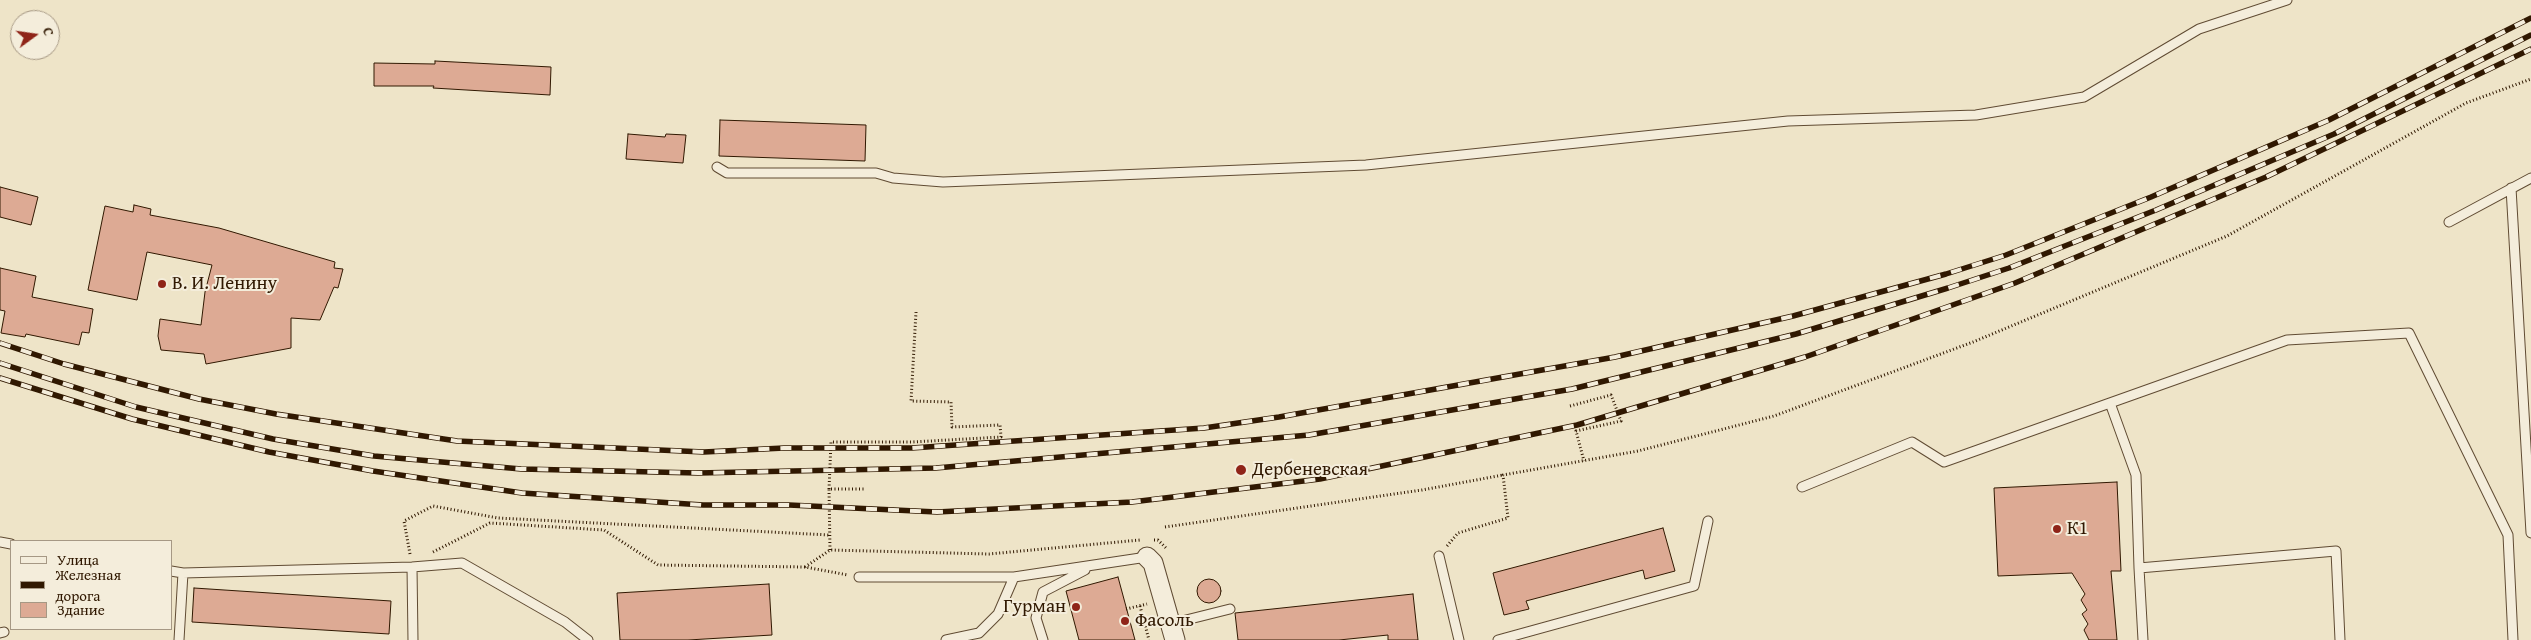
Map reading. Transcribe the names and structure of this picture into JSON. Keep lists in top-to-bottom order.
{
  "places": [
    "В. И. Ленину",
    "Дербеневская",
    "К1",
    "Гурман",
    "Фасоль"
  ],
  "legend": ["Улица", "Железная дорога", "Здание"],
  "north": "right"
}
